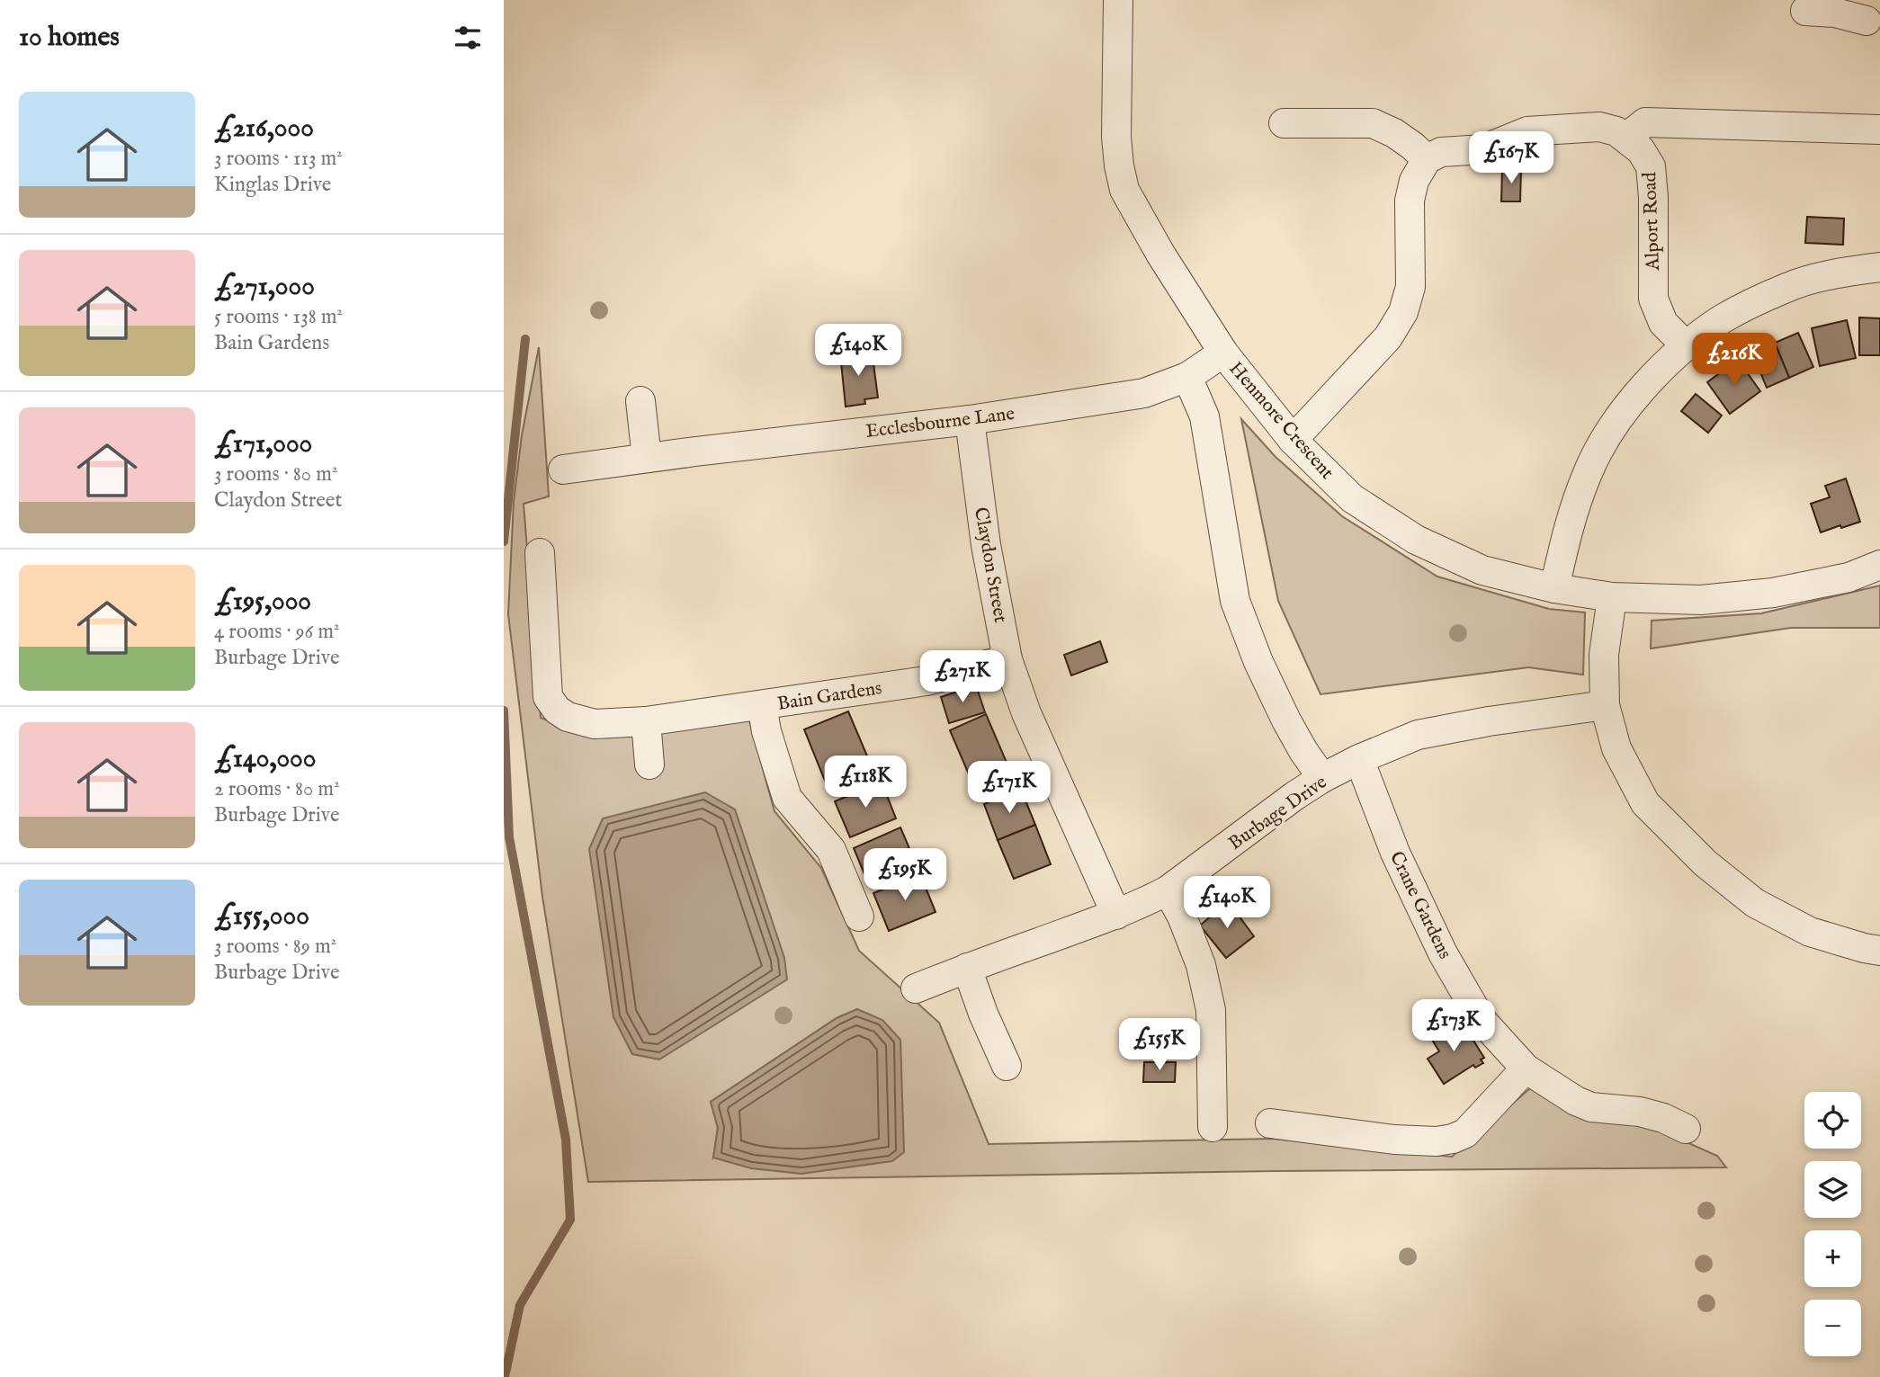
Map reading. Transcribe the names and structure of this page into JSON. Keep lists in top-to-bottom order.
{
  "streets": {
    "street": [
      "Alport Road",
      "Henmore Crescent",
      "Ecclesbourne Lane",
      "Claydon Street",
      "Bain Gardens",
      "Burbage Drive",
      "Crane Gardens"
    ]
  },
  "crossings": [
    ["Henmore Crescent", "Ecclesbourne Lane"],
    ["Ecclesbourne Lane", "Claydon Street"],
    ["Claydon Street", "Bain Gardens"],
    ["Claydon Street", "Burbage Drive"],
    ["Burbage Drive", "Crane Gardens"]
  ],
  "page": {
    "heading": "10 homes",
    "list": [
      {
        "name": "£216,000",
        "note": "3 rooms · 113 m² · Kinglas Drive"
      },
      {
        "name": "£271,000",
        "note": "5 rooms · 138 m² · Bain Gardens"
      },
      {
        "name": "£171,000",
        "note": "3 rooms · 80 m² · Claydon Street"
      },
      {
        "name": "£195,000",
        "note": "4 rooms · 96 m² · Burbage Drive"
      },
      {
        "name": "£140,000",
        "note": "2 rooms · 80 m² · Burbage Drive"
      },
      {
        "name": "£155,000",
        "note": "3 rooms · 89 m² · Burbage Drive"
      }
    ],
    "price": [
      "£167K",
      "£140K",
      "£216K",
      "£271K",
      "£118K",
      "£171K",
      "£195K",
      "£140K",
      "£173K",
      "£155K"
    ],
    "map_buttons": ["+", "−"]
  }
}
